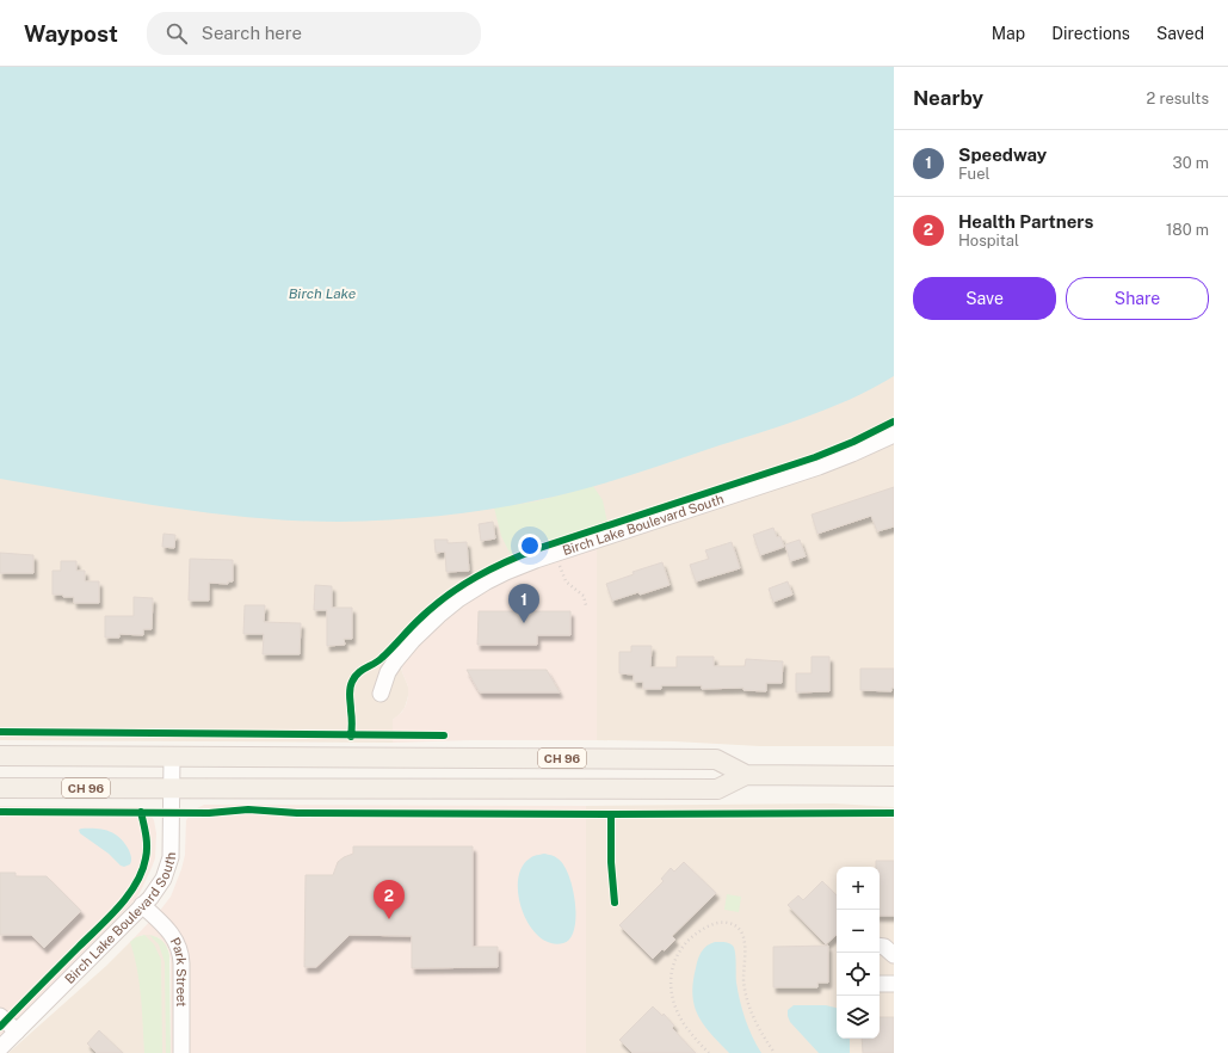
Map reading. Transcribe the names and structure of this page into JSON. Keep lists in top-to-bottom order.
{
  "streets": {
    "main road": ["CH 96"],
    "street": ["Birch Lake Boulevard South", "Park Street"]
  },
  "crossings": [
    ["Birch Lake Boulevard South", "CH 96"],
    ["Birch Lake Boulevard South", "Park Street"]
  ],
  "water": ["Birch Lake"],
  "page": {
    "header": "Waypost",
    "search": "Search here",
    "nav": ["Map", "Directions", "Saved"],
    "heading": ["Nearby", "2 results"],
    "list": [
      {
        "mark": "1",
        "name": "Speedway",
        "note": "Fuel",
        "value": "30 m"
      },
      {
        "mark": "2",
        "name": "Health Partners",
        "note": "Hospital",
        "value": "180 m"
      }
    ],
    "buttons": ["Save", "Share"],
    "pins": ["1", "2"],
    "map_buttons": ["+", "−"]
  }
}
